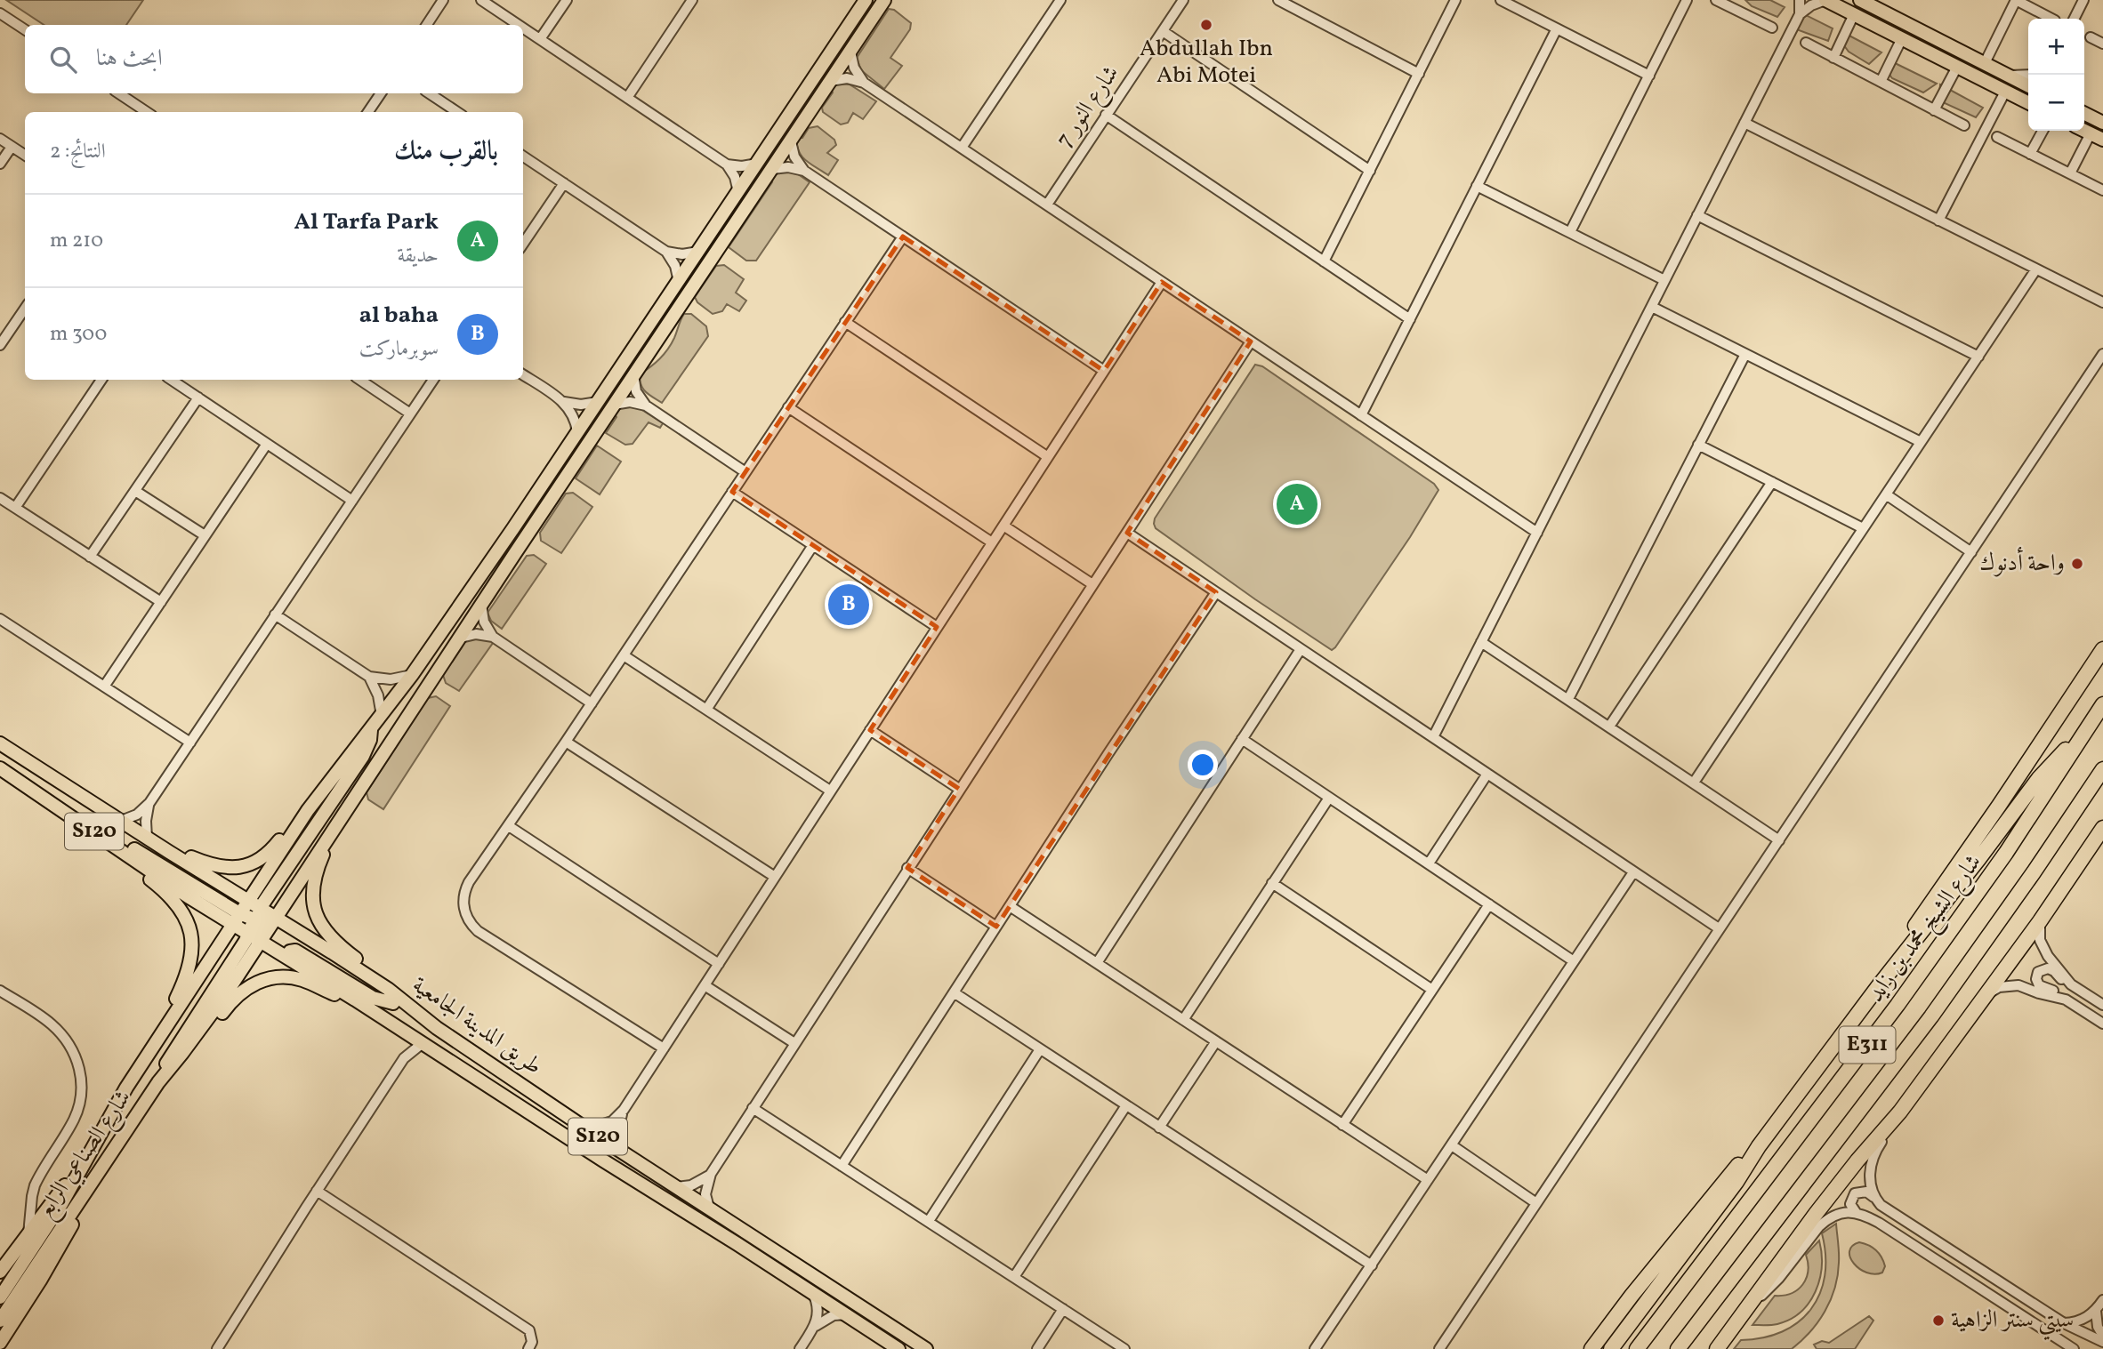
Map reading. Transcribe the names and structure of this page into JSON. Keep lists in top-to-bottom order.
{
  "streets": {
    "highway": ["شارع الشيخ محمد بن زايد", "E311"],
    "main road": ["S120", "طريق المدينة الجامعية", "شارع الصناعي الرابع"],
    "street": ["شارع النور 7"]
  },
  "crossings": [
    ["طريق المدينة الجامعية", "شارع الصناعي الرابع"]
  ],
  "places": ["Abdullah Ibn Abi Motei", "واحة أدنوك", "سيتي سنتر الزاهية"],
  "page": {
    "map_buttons": ["+", "−"],
    "search": "ابحث هنا",
    "heading": ["بالقرب منك", "النتائج: 2"],
    "list": [
      {
        "mark": "A",
        "name": "Al Tarfa Park",
        "note": "حديقة",
        "value": "210 m"
      },
      {
        "mark": "B",
        "name": "al baha",
        "note": "سوبرماركت",
        "value": "300 m"
      }
    ],
    "pins": ["A", "B"]
  }
}
